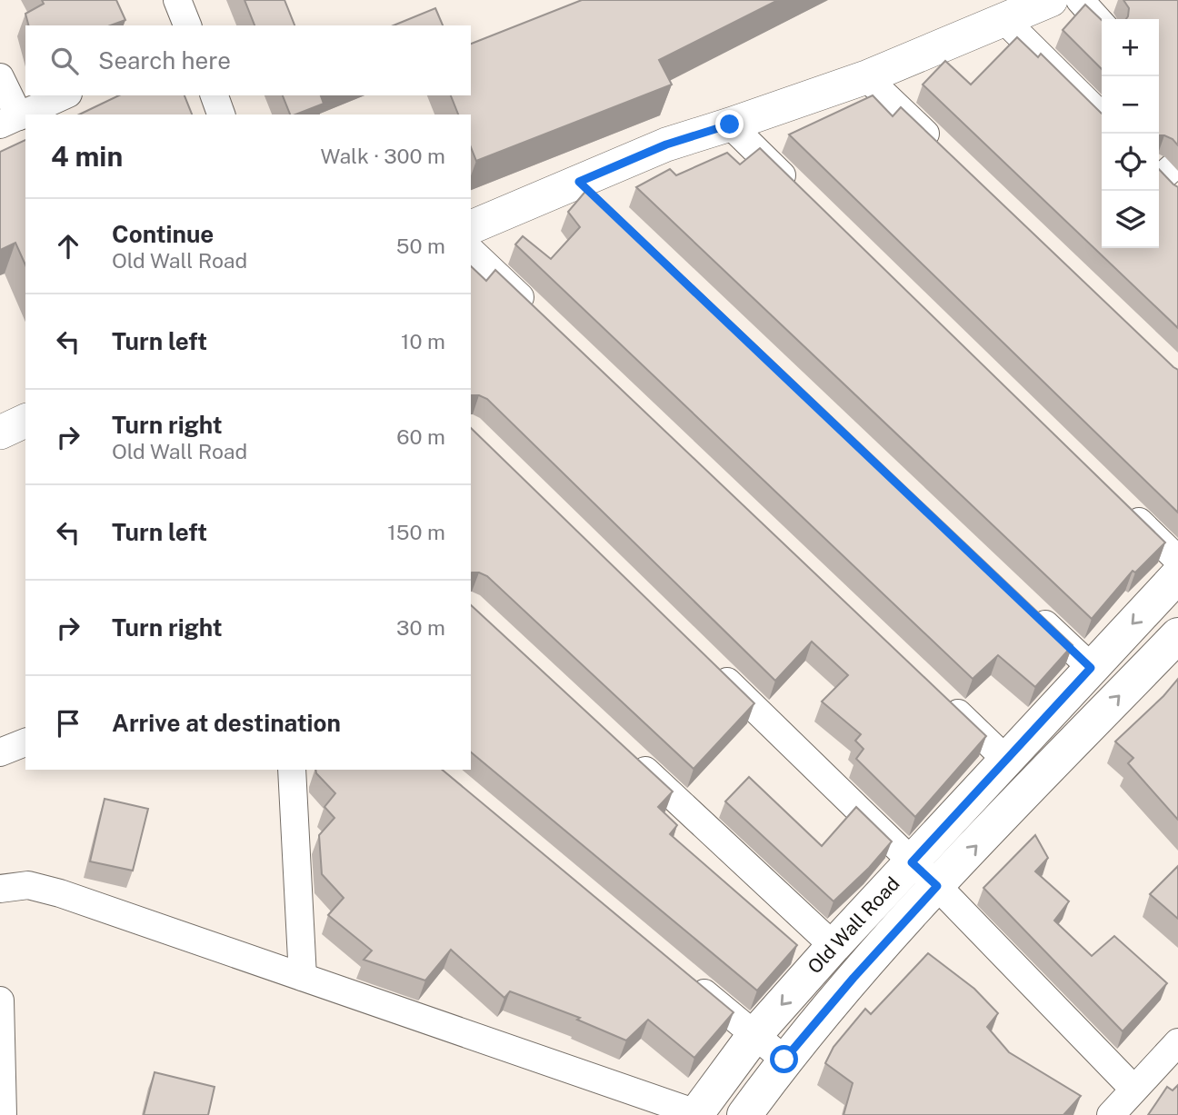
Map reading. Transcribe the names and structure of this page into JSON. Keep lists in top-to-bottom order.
{
  "streets": {
    "main road": ["Old Wall Road"]
  },
  "page": {
    "map_buttons": ["+", "−"],
    "search": "Search here",
    "heading": ["4 min", "Walk · 300 m"],
    "list": [
      ["Continue", "Old Wall Road", "50 m"],
      ["Turn left", "10 m"],
      ["Turn right", "Old Wall Road", "60 m"],
      ["Turn left", "150 m"],
      ["Turn right", "30 m"],
      "Arrive at destination"
    ]
  }
}
